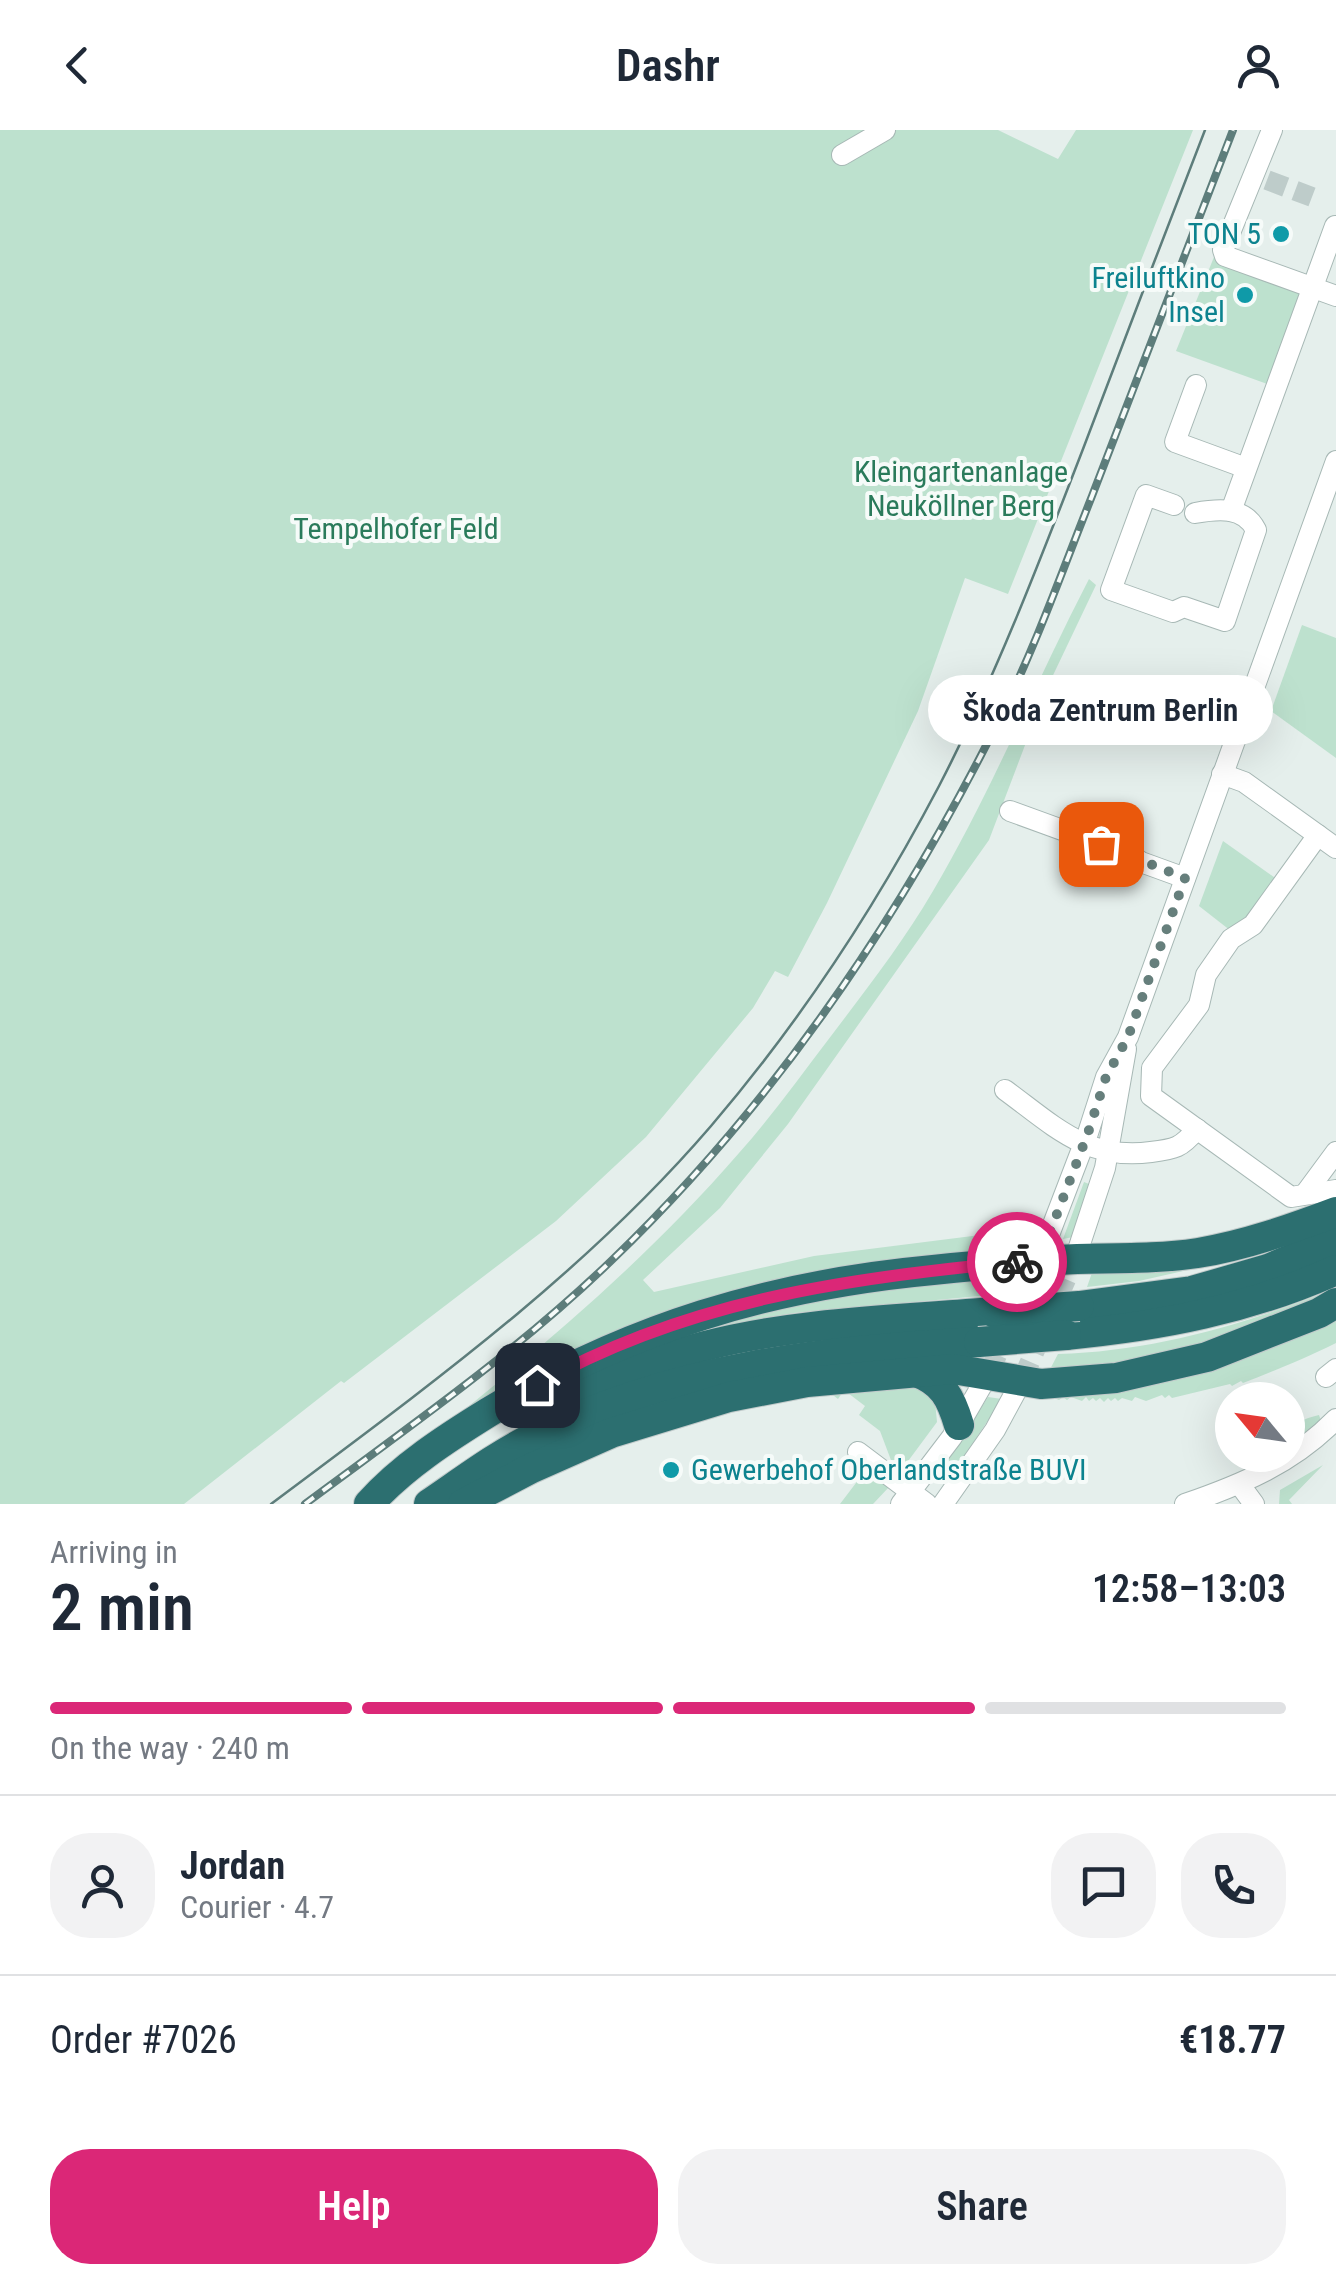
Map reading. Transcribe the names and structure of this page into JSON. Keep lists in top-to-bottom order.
{
  "parks": ["Kleingartenanlage Neuköllner Berg", "Tempelhofer Feld"],
  "places": [
    "TON 5",
    "Freiluftkino Insel",
    "Škoda Zentrum Berlin",
    "Gewerbehof Oberlandstraße BUVI"
  ],
  "north": "top left",
  "page": {
    "header": "Dashr",
    "bubble": "Škoda Zentrum Berlin",
    "heading": ["2 min", "Arriving in", "12:58–13:03"],
    "panel": [
      "Jordan",
      "Courier · 4.7",
      "Order #7026",
      "€18.77"
    ],
    "bar": "On the way · 240 m",
    "buttons": ["Help", "Share"]
  }
}
